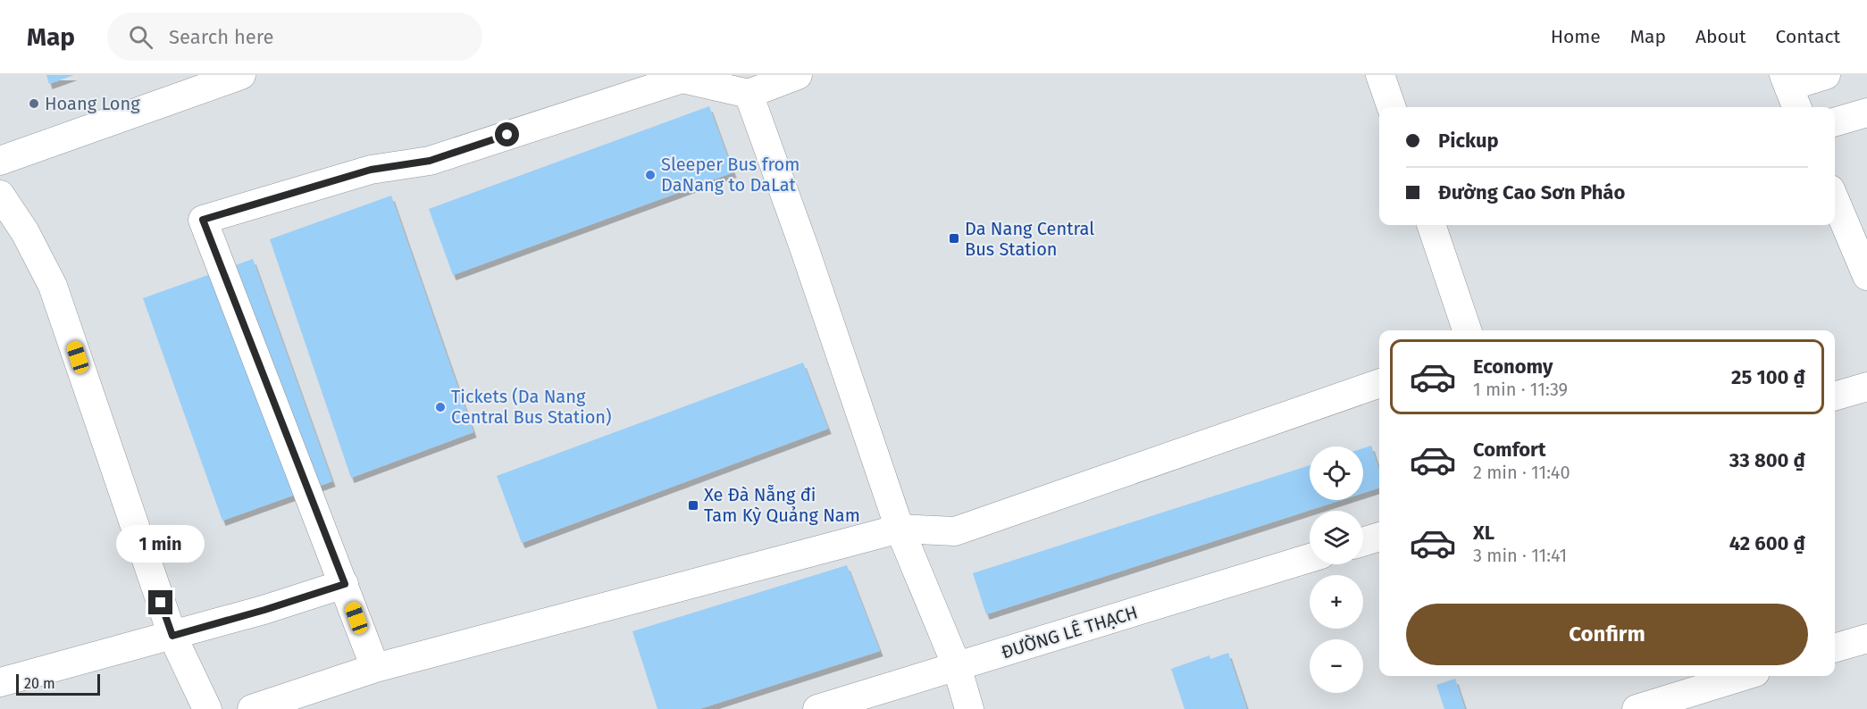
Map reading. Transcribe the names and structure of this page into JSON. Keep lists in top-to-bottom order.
{
  "streets": {
    "street": ["ĐƯỜNG LÊ THẠCH"]
  },
  "places": {
    "other": ["Hoang Long", "Sleeper Bus from DaNang to DaLat", "Tickets (Da Nang Central Bus Station)"],
    "transit": ["Da Nang Central Bus Station", "Xe Đà Nẵng đi Tam Kỳ Quảng Nam"]
  },
  "scale_bar": "20 m",
  "page": {
    "header": "Map",
    "search": "Search here",
    "nav": [
      "Home",
      "Map",
      "About",
      "Contact"
    ],
    "banner": ["Pickup", "Đường Cao Sơn Pháo"],
    "list": [
      {
        "name": "Economy",
        "note": "1 min · 11:39",
        "value": "25 100 ₫"
      },
      {
        "name": "Comfort",
        "note": "2 min · 11:40",
        "value": "33 800 ₫"
      },
      {
        "name": "XL",
        "note": "3 min · 11:41",
        "value": "42 600 ₫"
      }
    ],
    "map_buttons": ["+", "−"],
    "bubble": "1 min",
    "buttons": "Confirm",
    "scale": "20 m"
  }
}
